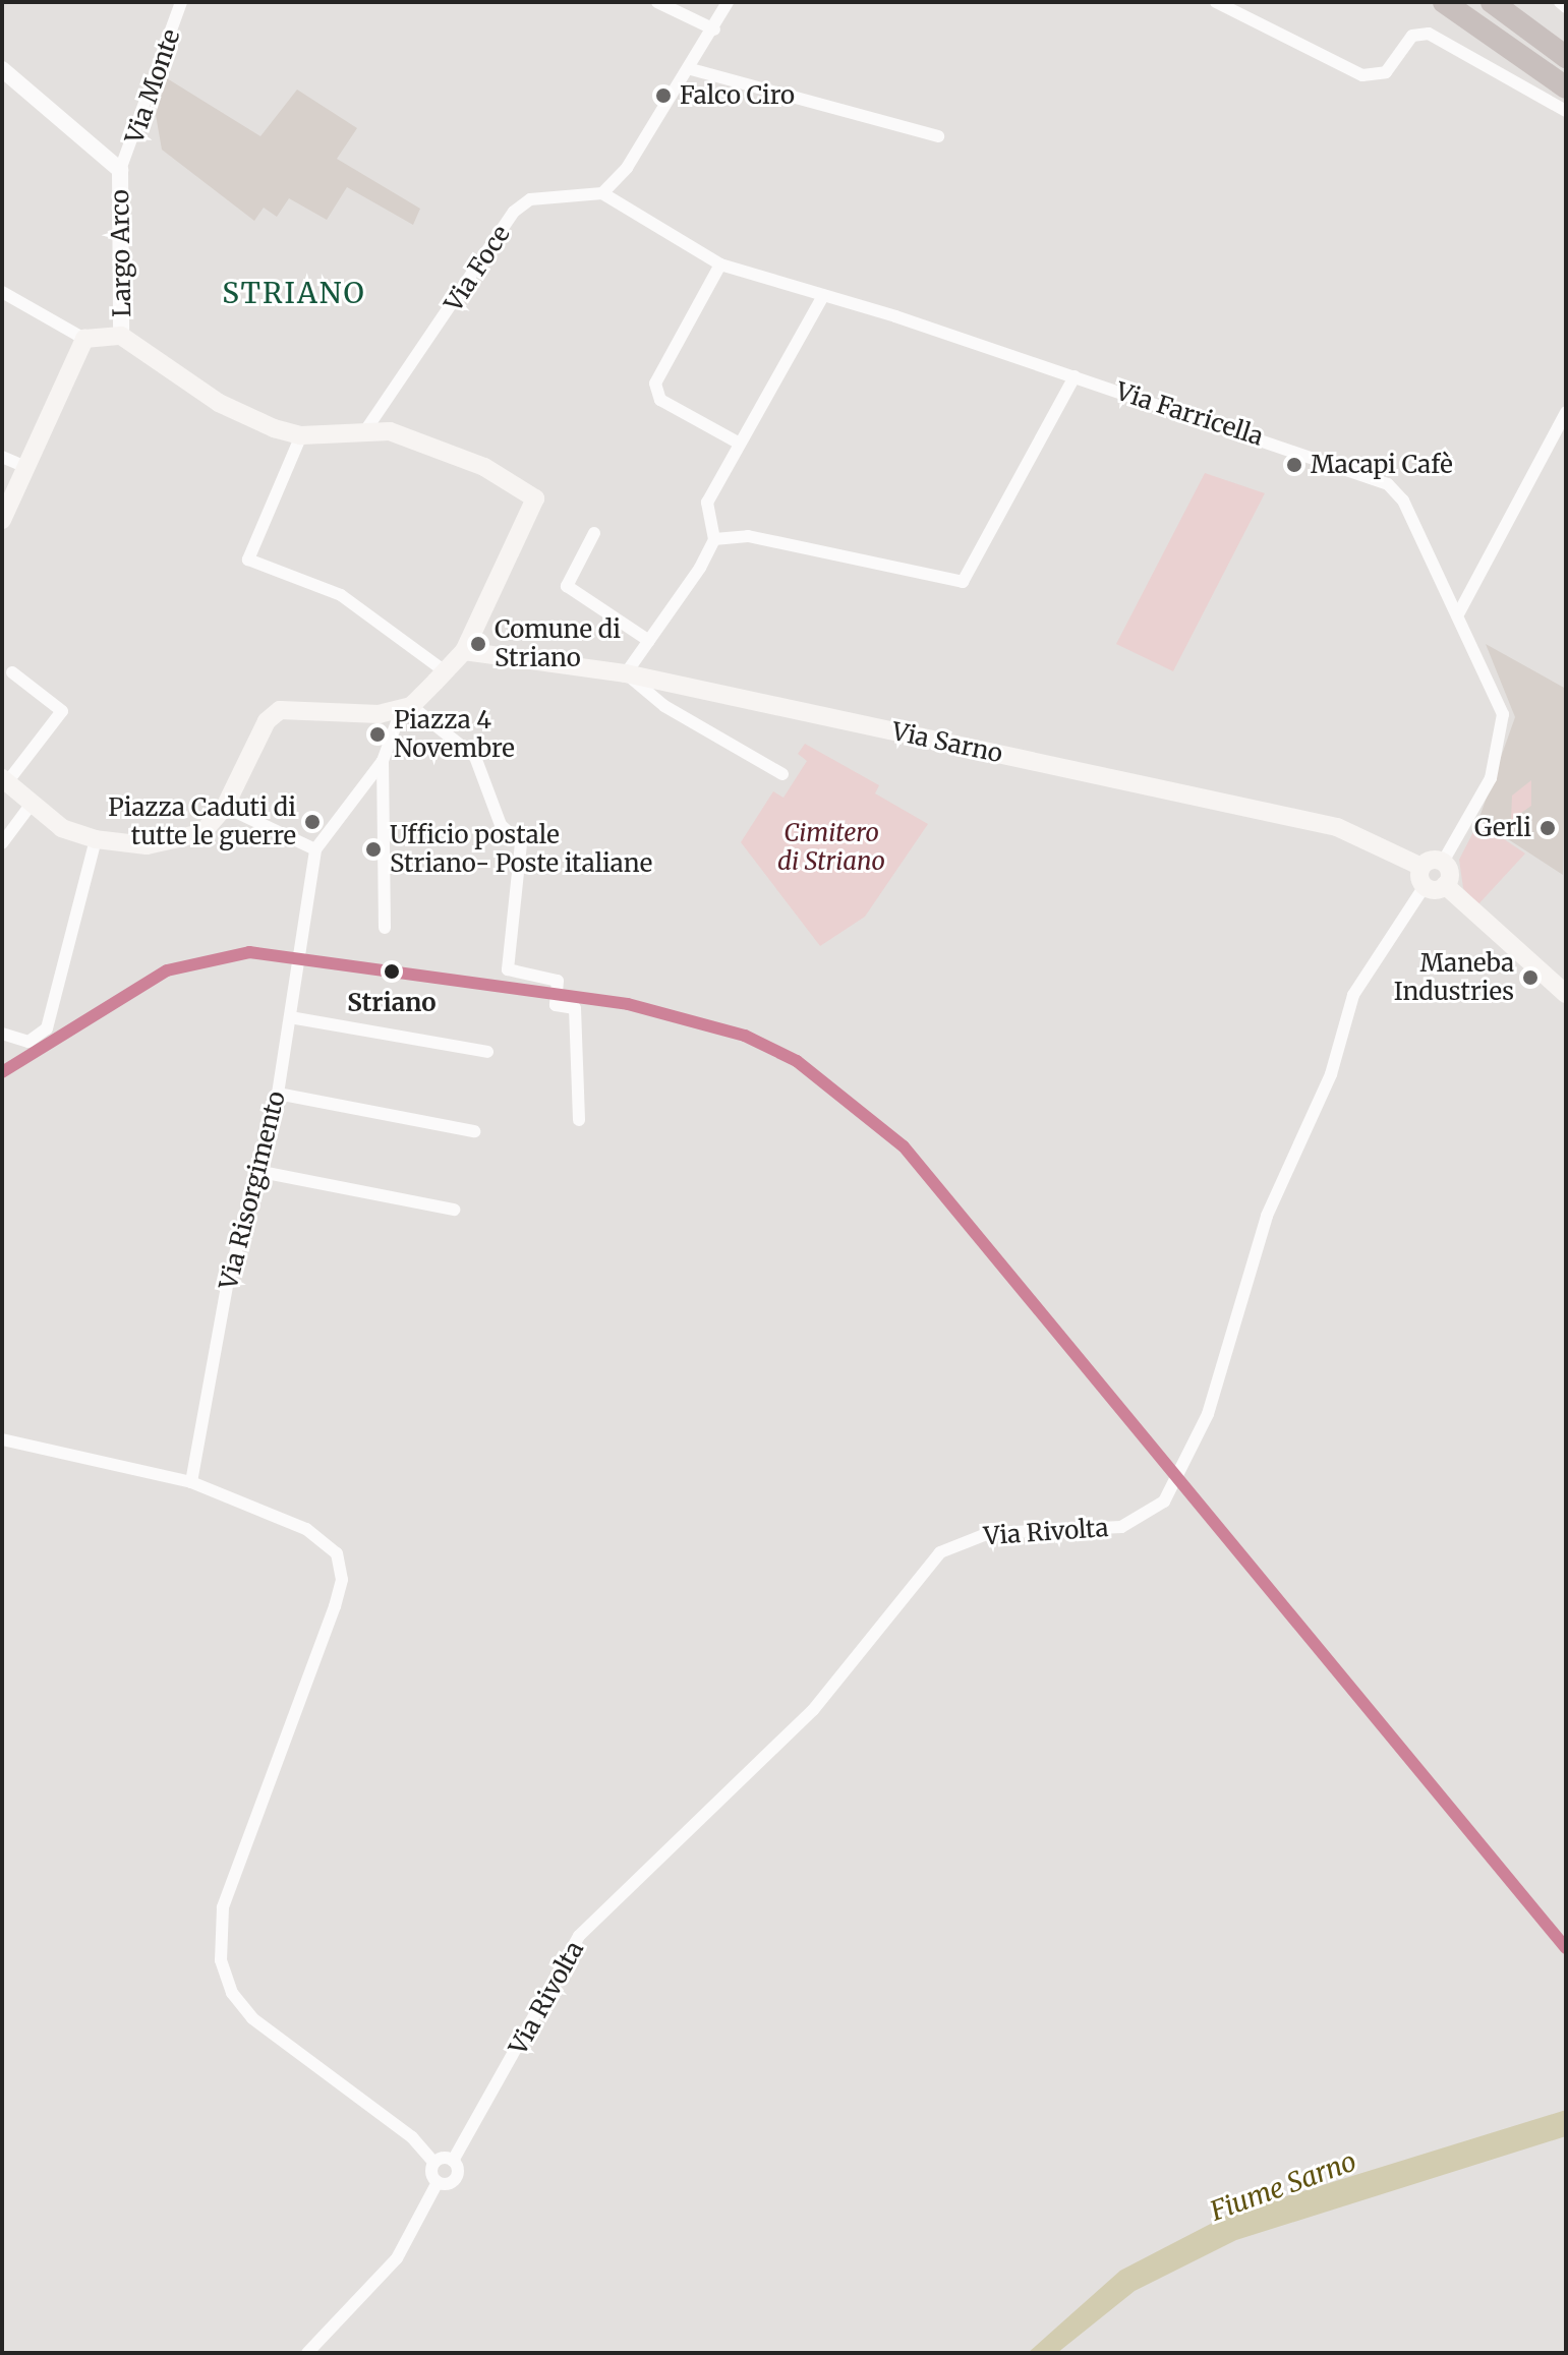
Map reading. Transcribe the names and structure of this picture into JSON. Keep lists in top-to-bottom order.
{
  "streets": {
    "main road": ["Via Sarno", "Via Risorgimento"],
    "street": [
      "Via Monte",
      "Largo Arco",
      "Via Foce",
      "Via Farricella",
      "Via Rivolta"
    ]
  },
  "crossings": [
    ["Via Monte", "Largo Arco"],
    ["Via Foce", "Via Farricella"],
    ["Via Foce", "Via Risorgimento"],
    ["Via Sarno", "Via Risorgimento"]
  ],
  "districts": ["STRIANO"],
  "water": ["Fiume Sarno"],
  "parks": ["Cimitero di Striano"],
  "places": [
    "Falco Ciro",
    "Macapi Cafè",
    "Comune di Striano",
    "Piazza 4 Novembre",
    "Piazza Caduti di tutte le guerre",
    "Gerli",
    "Ufficio postale Striano- Poste italiane",
    "Striano",
    "Maneba Industries"
  ]
}
